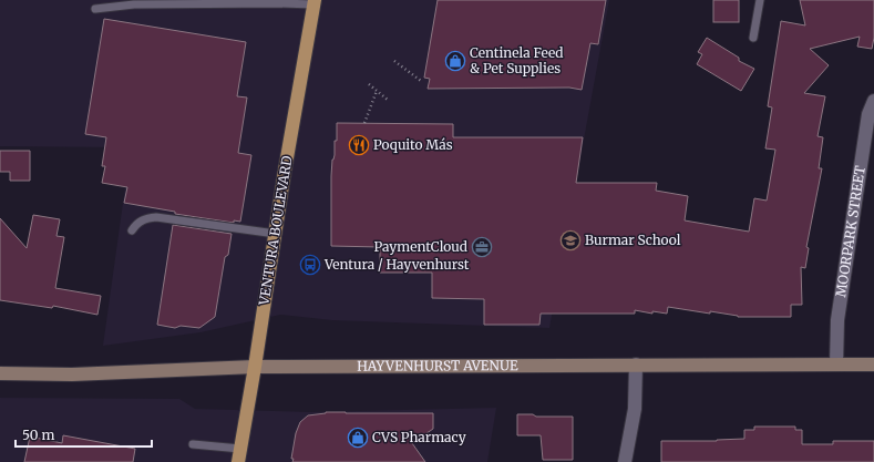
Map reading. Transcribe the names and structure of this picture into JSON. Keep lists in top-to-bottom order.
{
  "streets": {
    "main road": ["VENTURA BOULEVARD", "HAYVENHURST AVENUE"],
    "street": ["MOORPARK STREET"]
  },
  "crossings": [
    ["VENTURA BOULEVARD", "HAYVENHURST AVENUE"],
    ["MOORPARK STREET", "HAYVENHURST AVENUE"]
  ],
  "places": {
    "shop": ["Centinela Feed & Pet Supplies", "CVS Pharmacy"],
    "restaurant": ["Poquito Más"],
    "school or university": ["Burmar School"],
    "office": ["PaymentCloud"],
    "bus stop": ["Ventura / Hayvenhurst"]
  },
  "scale_bar": "50 m"
}
